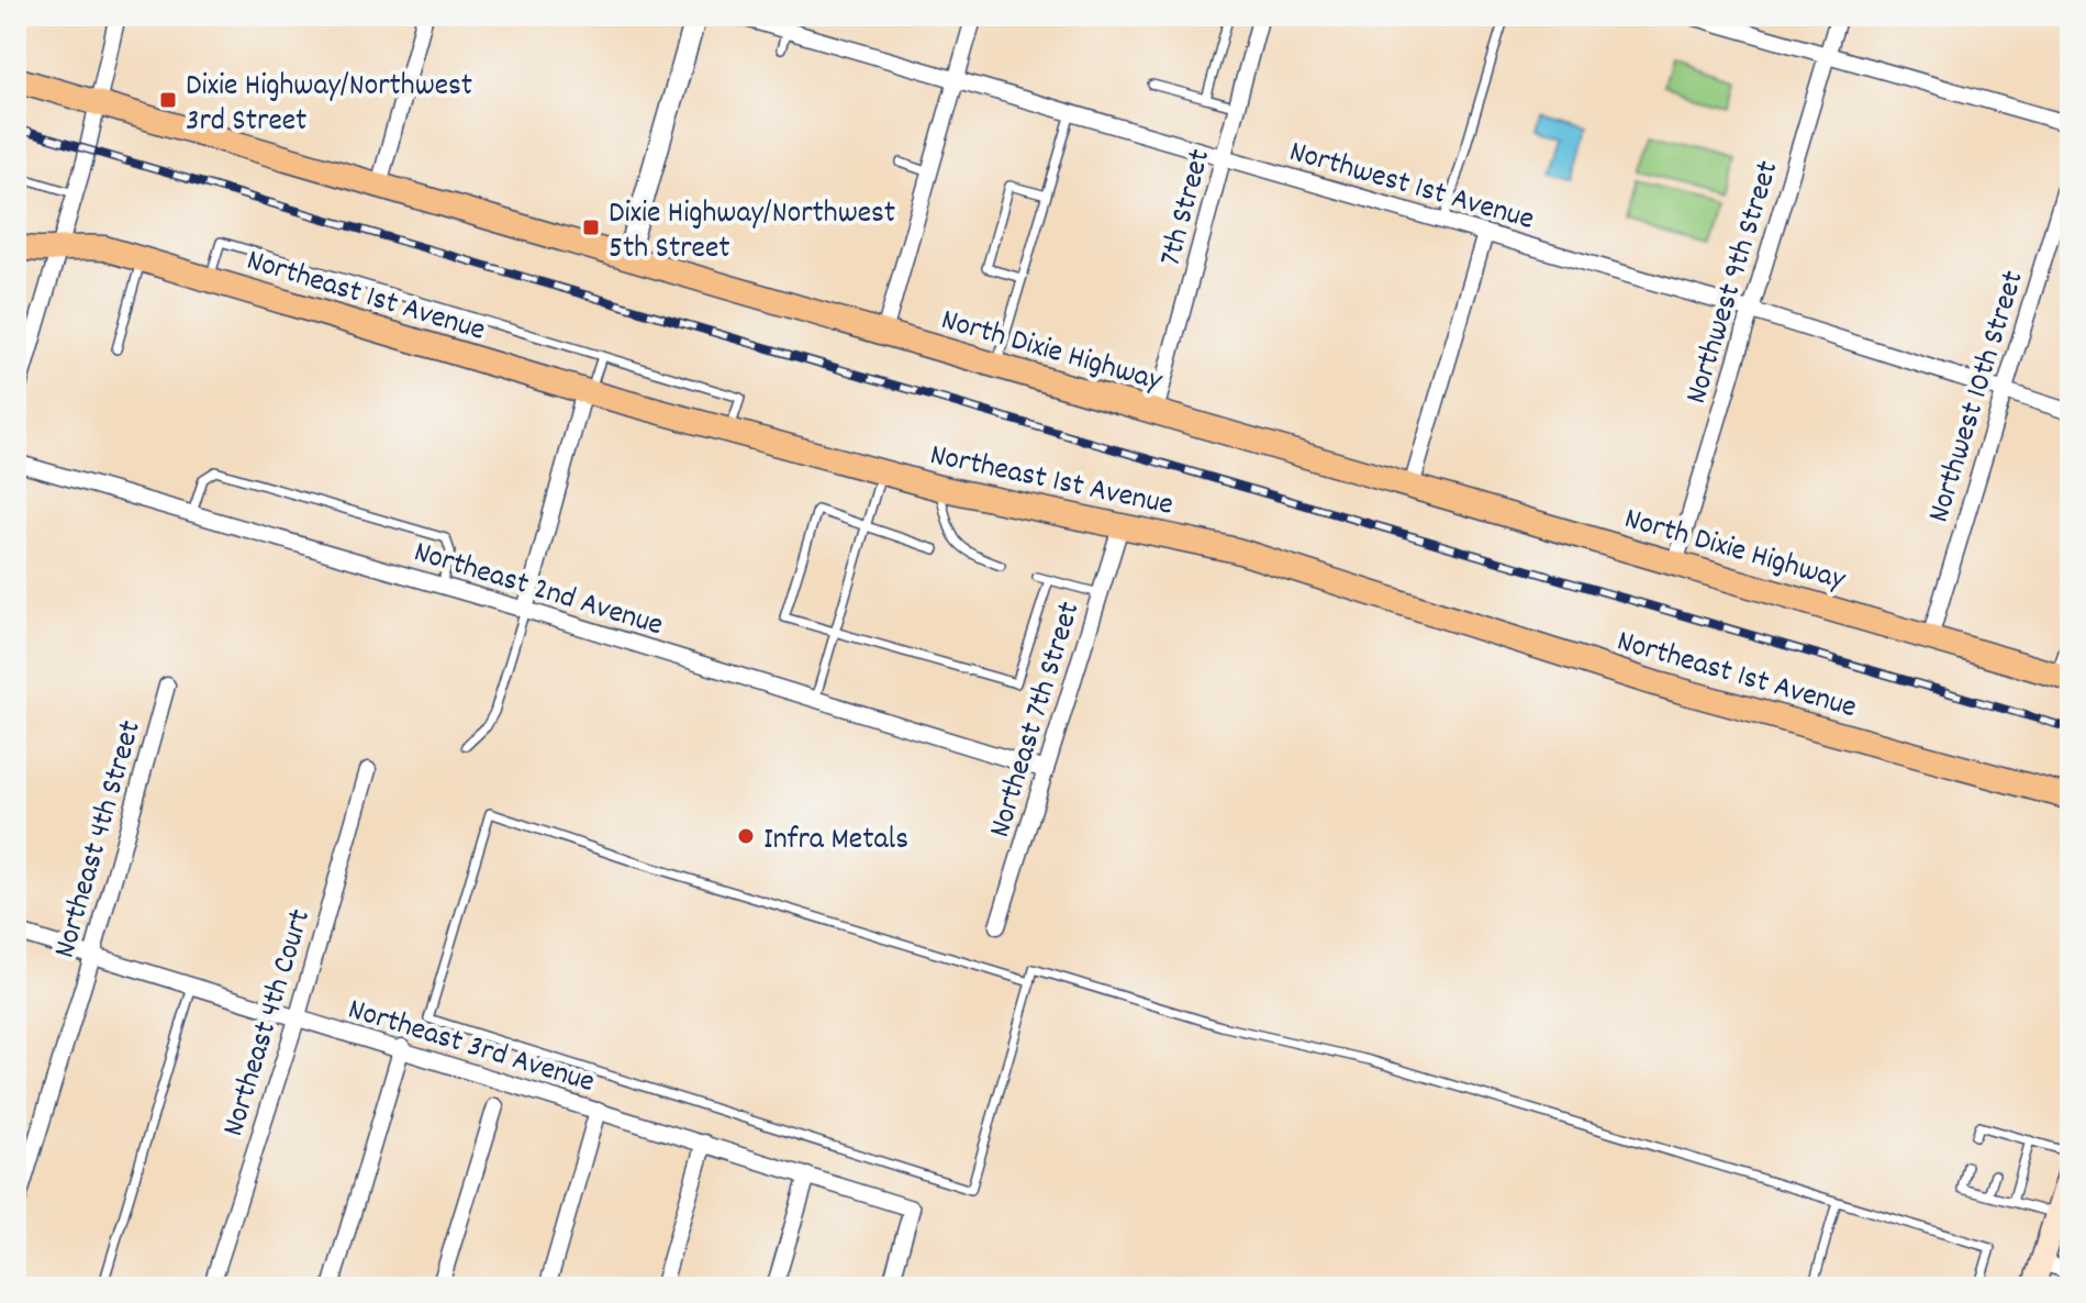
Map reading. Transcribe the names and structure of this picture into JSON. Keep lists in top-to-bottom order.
{
  "streets": {
    "main road": ["Northeast 1st Avenue", "North Dixie Highway"],
    "street": [
      "Northwest 1st Avenue",
      "7th Street",
      "Northwest 9th Street",
      "Northwest 10th Street",
      "Northeast 2nd Avenue",
      "Northeast 7th Street",
      "Northeast 4th Street",
      "Northeast 4th Court",
      "Northeast 3rd Avenue"
    ]
  },
  "crossings": [
    ["Northwest 1st Avenue", "7th Street"],
    ["Northwest 1st Avenue", "Northwest 9th Street"],
    ["Northwest 1st Avenue", "Northwest 10th Street"],
    ["7th Street", "North Dixie Highway"],
    ["Northwest 9th Street", "North Dixie Highway"],
    ["Northeast 1st Avenue", "Northeast 7th Street"],
    ["North Dixie Highway", "Northwest 10th Street"],
    ["Northeast 2nd Avenue", "Northeast 7th Street"],
    ["Northeast 4th Street", "Northeast 3rd Avenue"],
    ["Northeast 4th Court", "Northeast 3rd Avenue"]
  ],
  "places": {
    "transit": ["Dixie Highway/Northwest 3rd Street", "Dixie Highway/Northwest 5th Street"],
    "other": ["Infra Metals"]
  }
}
